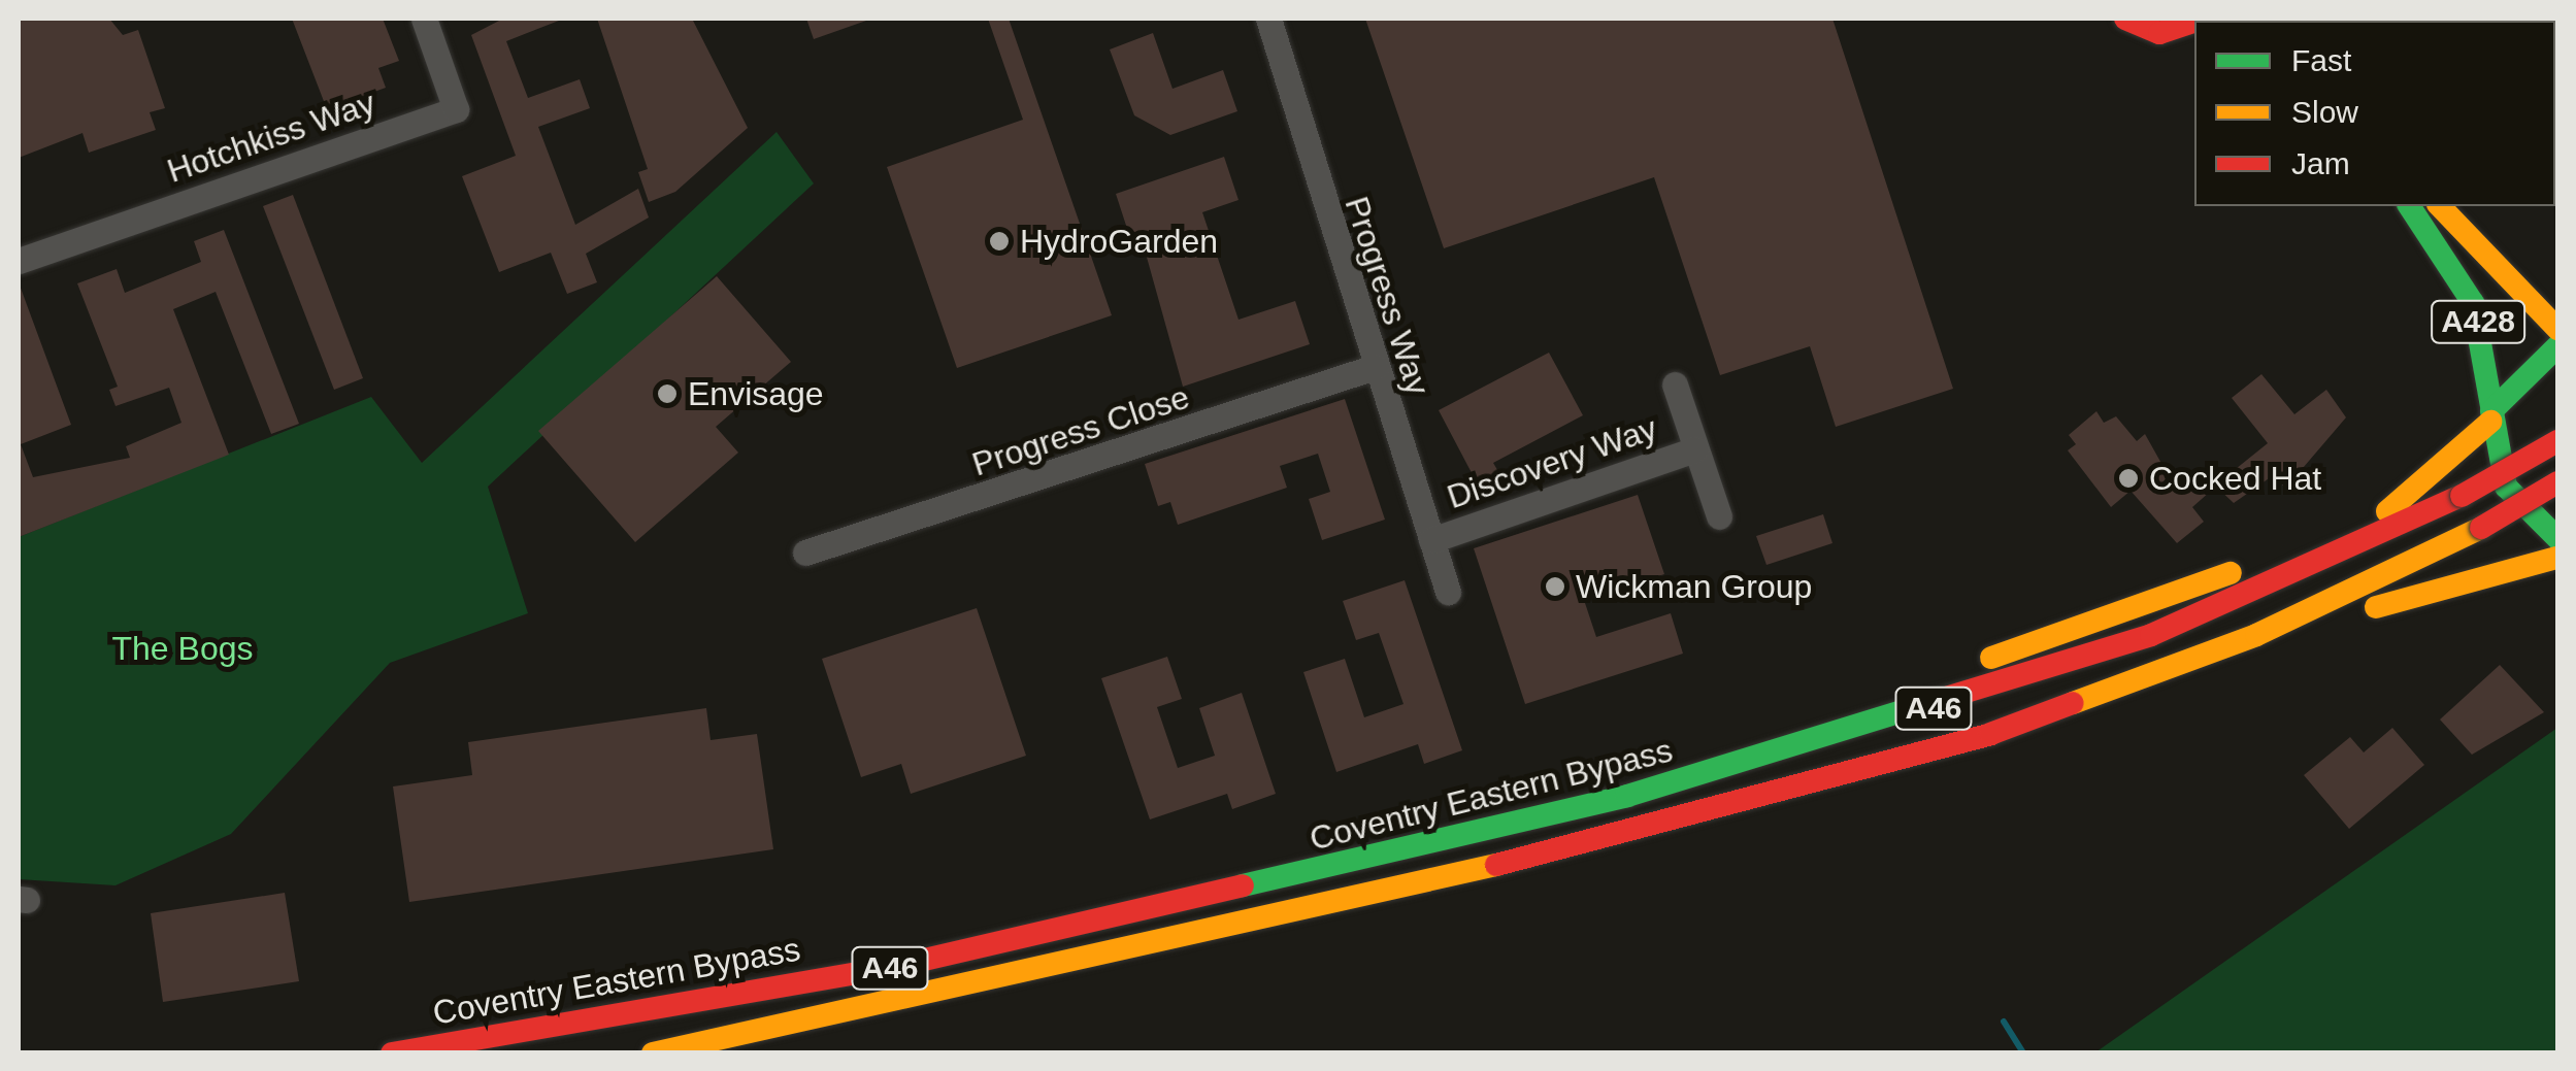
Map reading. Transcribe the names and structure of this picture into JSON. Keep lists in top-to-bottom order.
{
  "streets": {
    "main road": ["A428", "A46", "Coventry Eastern Bypass"],
    "street": [
      "Hotchkiss Way",
      "Progress Way",
      "Progress Close",
      "Discovery Way"
    ]
  },
  "crossings": [
    ["Progress Way", "Progress Close"],
    ["Progress Way", "Discovery Way"]
  ],
  "parks": ["The Bogs"],
  "places": [
    "HydroGarden",
    "Envisage",
    "Cocked Hat",
    "Wickman Group"
  ],
  "legend": ["Fast", "Slow", "Jam"]
}
